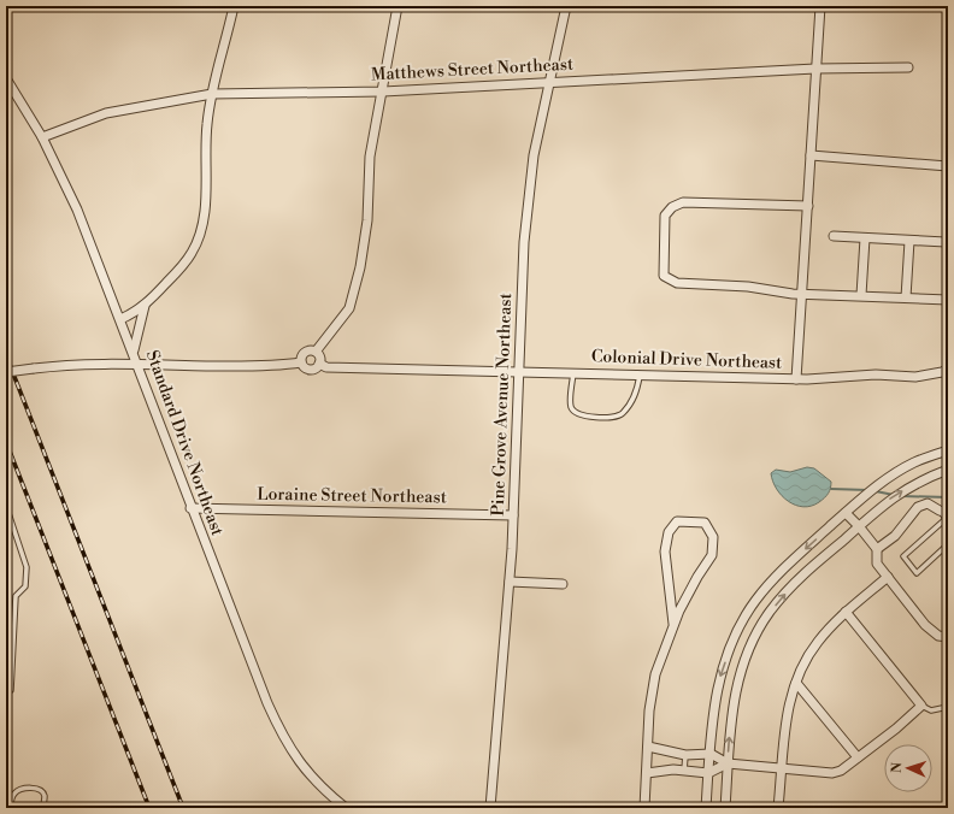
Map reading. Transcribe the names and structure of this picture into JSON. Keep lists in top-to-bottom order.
{
  "streets": {
    "street": [
      "Matthews Street Northeast",
      "Colonial Drive Northeast",
      "Pine Grove Avenue Northeast",
      "Standard Drive Northeast",
      "Loraine Street Northeast"
    ]
  },
  "crossings": [
    ["Matthews Street Northeast", "Colonial Drive Northeast"],
    ["Matthews Street Northeast", "Pine Grove Avenue Northeast"],
    ["Matthews Street Northeast", "Standard Drive Northeast"],
    ["Colonial Drive Northeast", "Pine Grove Avenue Northeast"],
    ["Pine Grove Avenue Northeast", "Loraine Street Northeast"],
    ["Standard Drive Northeast", "Loraine Street Northeast"]
  ],
  "north": "left"
}
